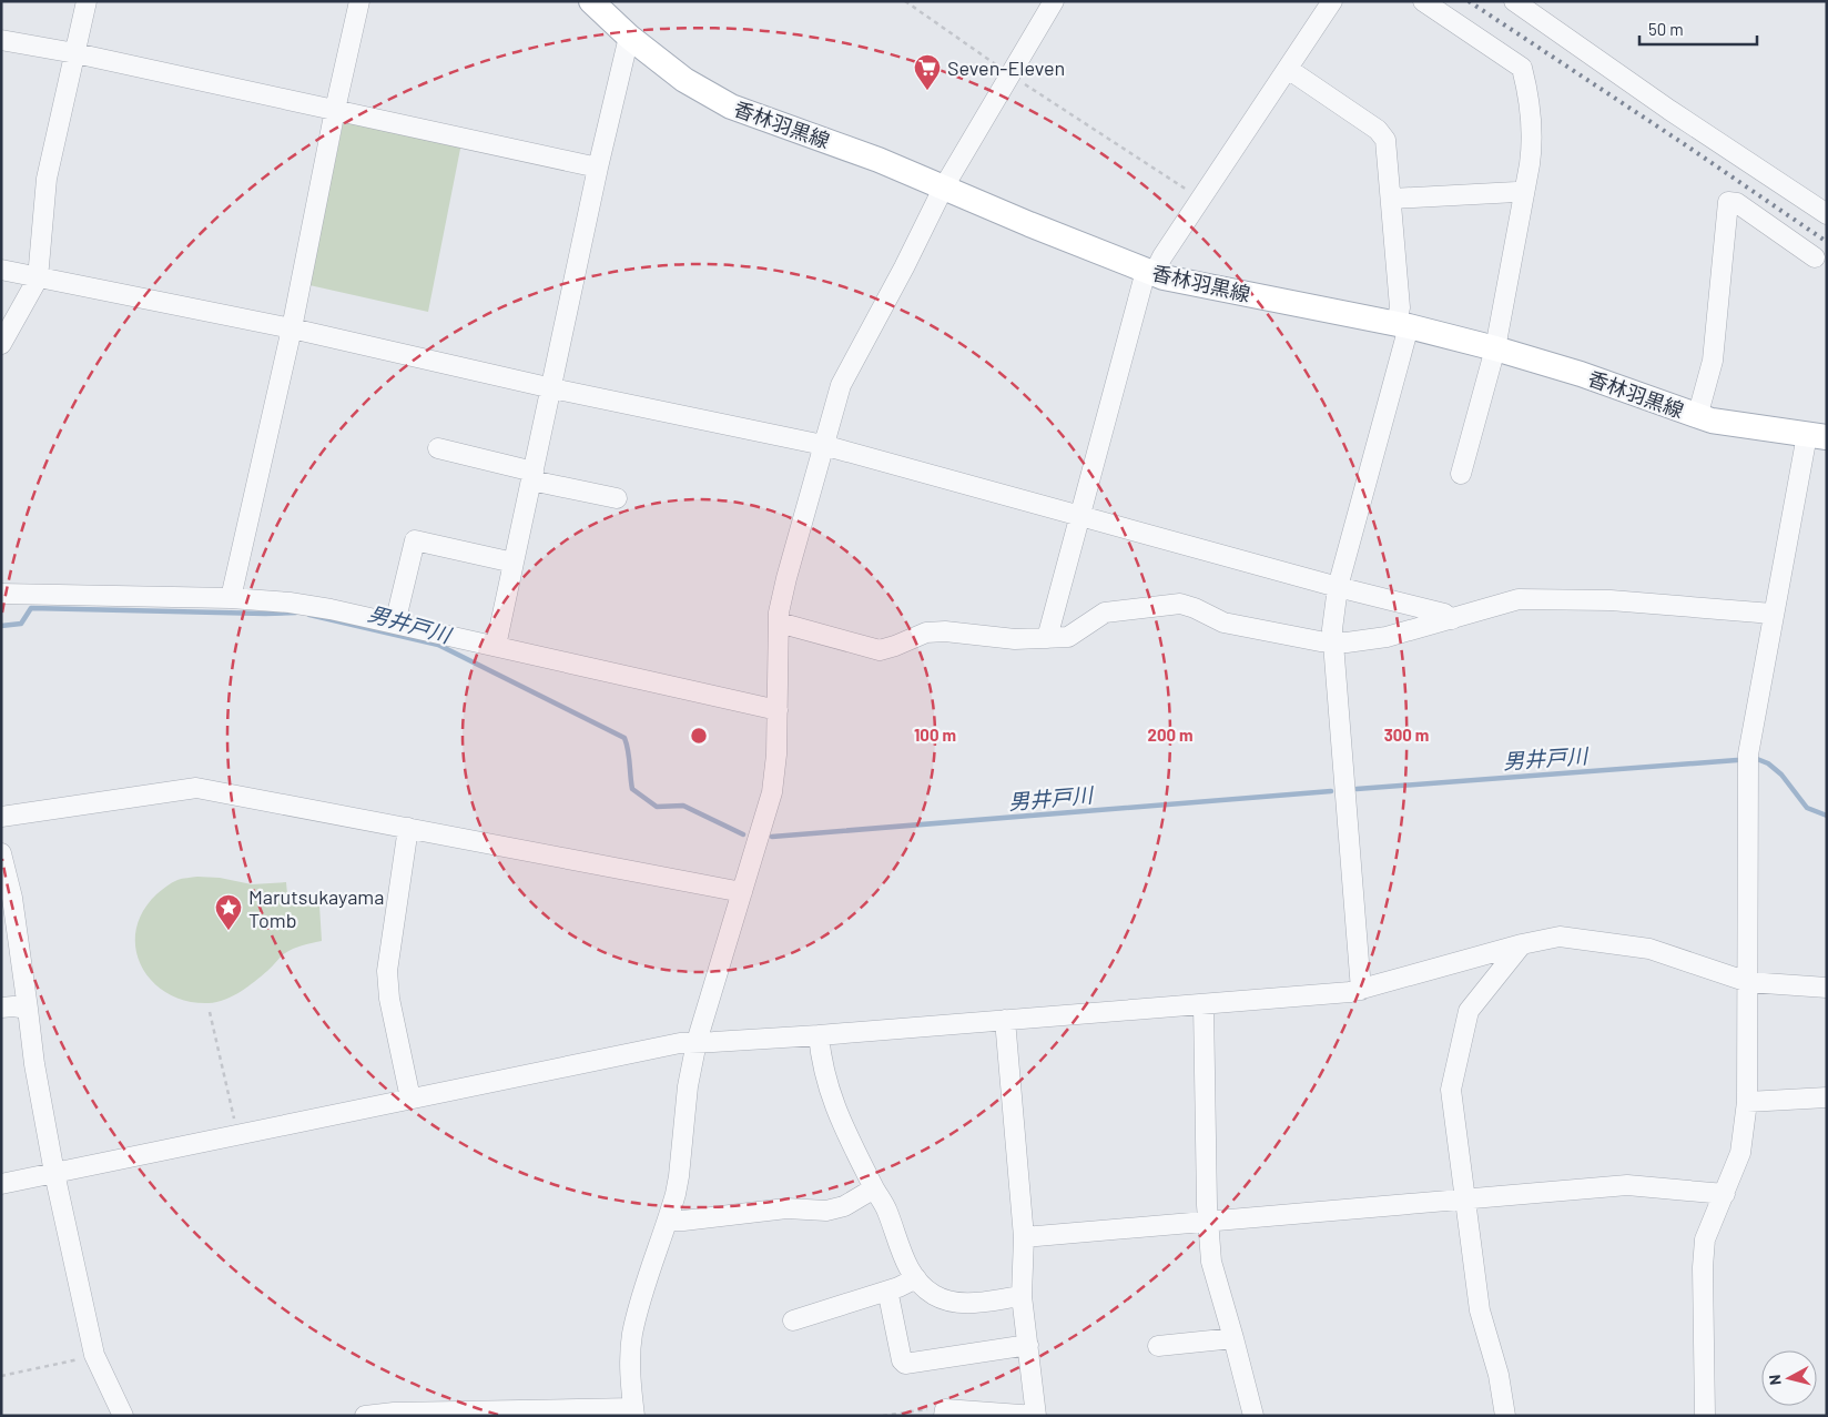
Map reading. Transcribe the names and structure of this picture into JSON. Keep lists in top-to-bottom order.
{
  "streets": {
    "main road": ["香林羽黒線"]
  },
  "water": ["男井戸川"],
  "places": {
    "supermarket": ["Seven-Eleven"],
    "place": ["Marutsukayama Tomb"]
  },
  "scale_bar": "50 m",
  "north": "left",
  "rings": ["100 m", "200 m", "300 m"]
}
